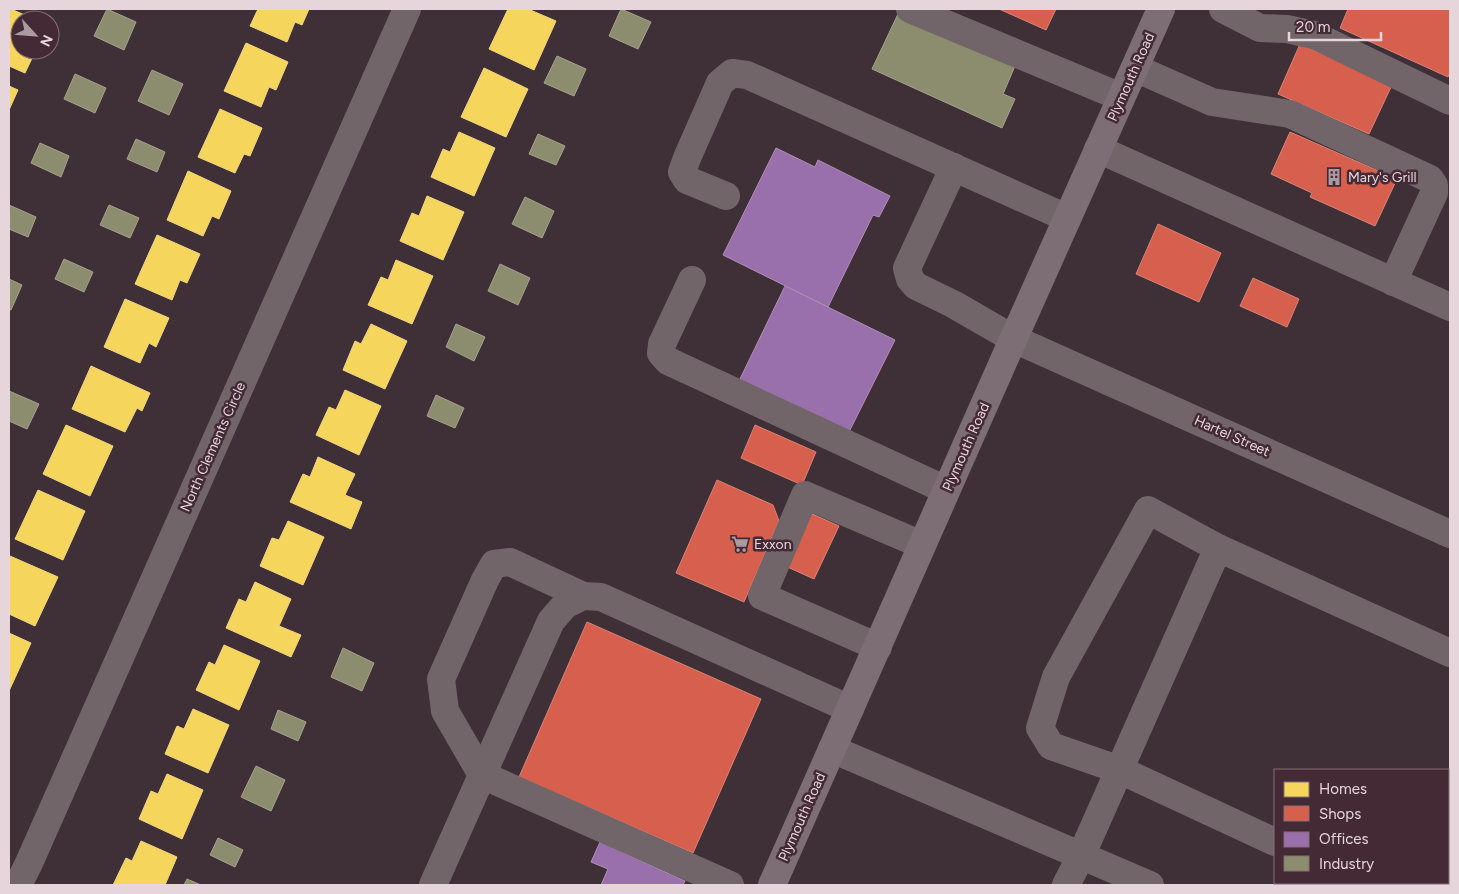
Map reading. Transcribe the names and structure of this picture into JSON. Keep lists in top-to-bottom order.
{
  "streets": {
    "main road": ["Plymouth Road"],
    "street": ["Hartel Street", "North Clements Circle"]
  },
  "crossings": [
    ["Plymouth Road", "Hartel Street"]
  ],
  "places": {
    "building": ["Mary's Grill"],
    "supermarket": ["Exxon"]
  },
  "legend": [
    "Homes",
    "Shops",
    "Offices",
    "Industry"
  ],
  "scale_bar": "20 m",
  "north": "bottom right"
}
